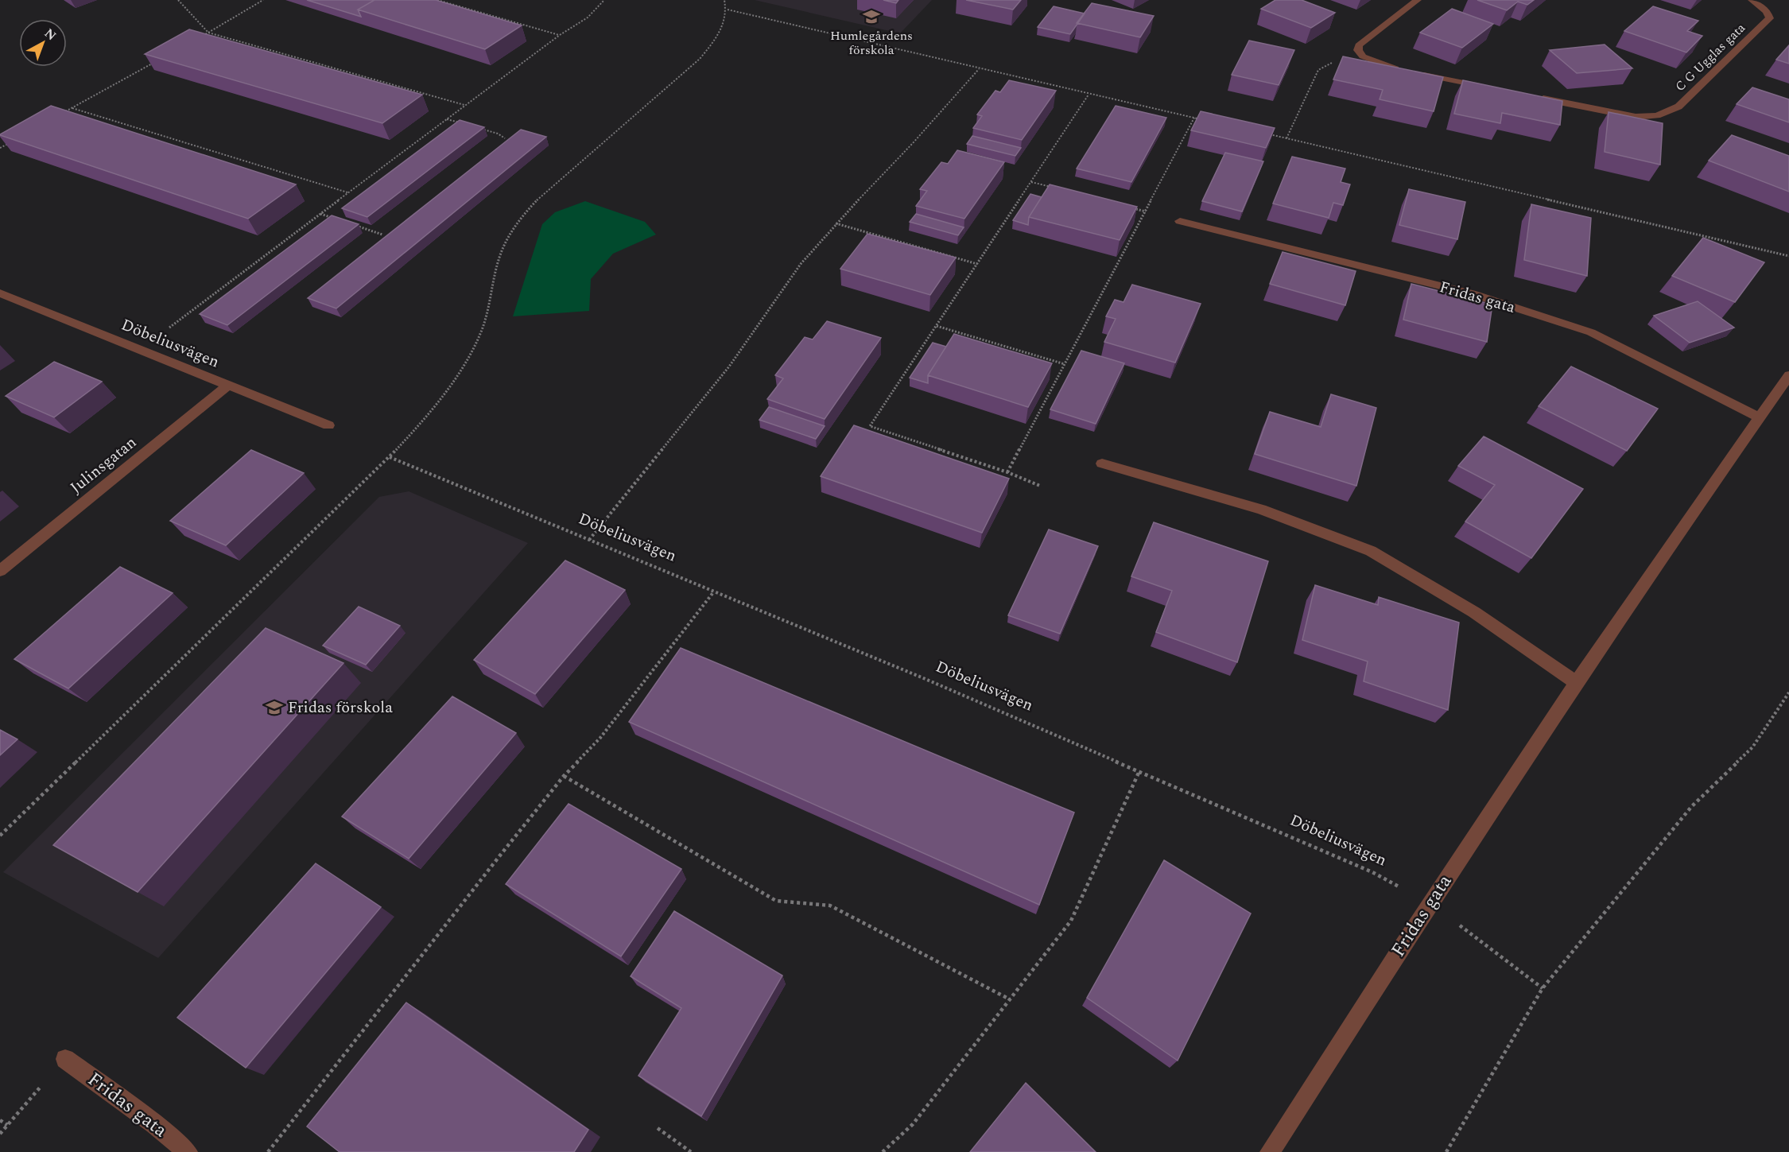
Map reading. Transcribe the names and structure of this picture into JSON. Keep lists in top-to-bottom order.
{
  "streets": {
    "street": [
      "C G Ugglas gata",
      "Fridas gata",
      "Döbeliusvägen",
      "Julinsgatan"
    ]
  },
  "crossings": [
    ["Fridas gata", "Döbeliusvägen"],
    ["Döbeliusvägen", "Julinsgatan"]
  ],
  "places": {
    "school or university": ["Humlegårdens förskola", "Fridas förskola"]
  },
  "north": "top right"
}
